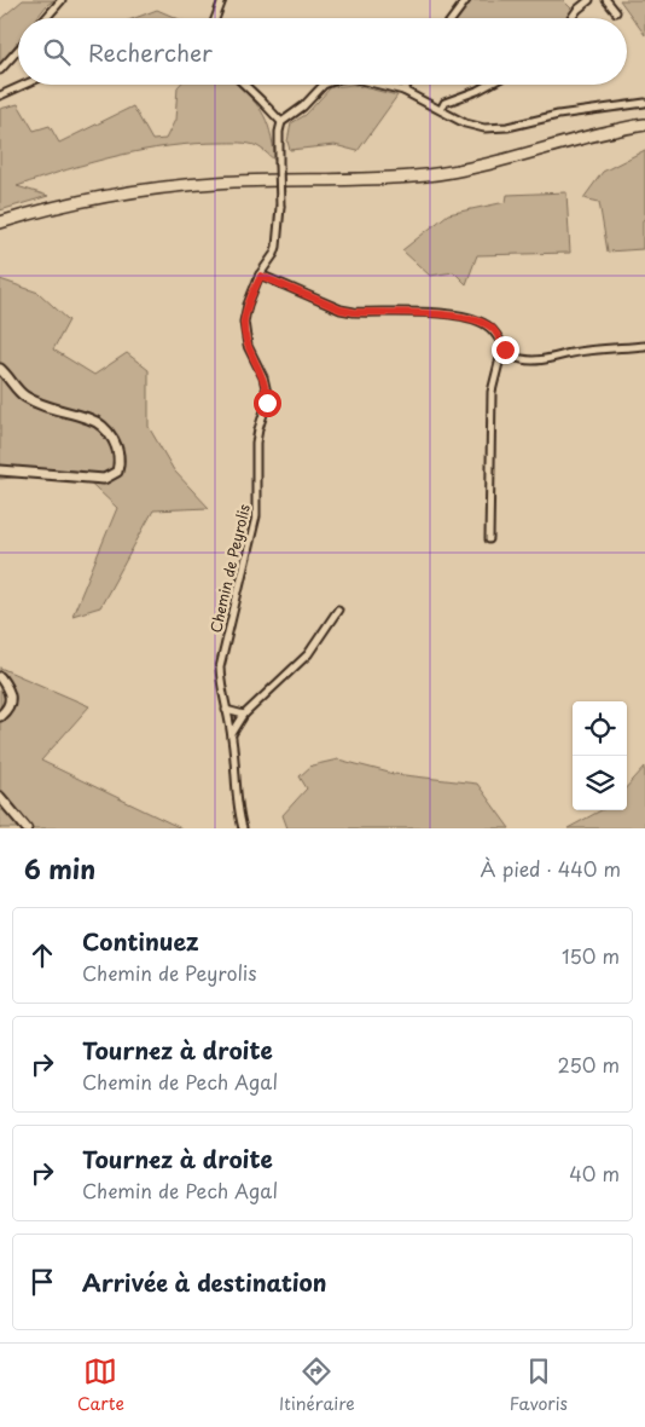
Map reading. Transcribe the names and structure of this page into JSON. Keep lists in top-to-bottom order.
{
  "streets": {
    "street": ["Chemin de Peyrolis"]
  },
  "page": {
    "search": "Rechercher",
    "heading": ["6 min", "À pied · 440 m"],
    "list": [
      ["Continuez", "Chemin de Peyrolis", "150 m"],
      ["Tournez à droite", "Chemin de Pech Agal", "250 m"],
      ["Tournez à droite", "Chemin de Pech Agal", "40 m"],
      "Arrivée à destination"
    ],
    "nav": ["Carte", "Itinéraire", "Favoris"]
  }
}
